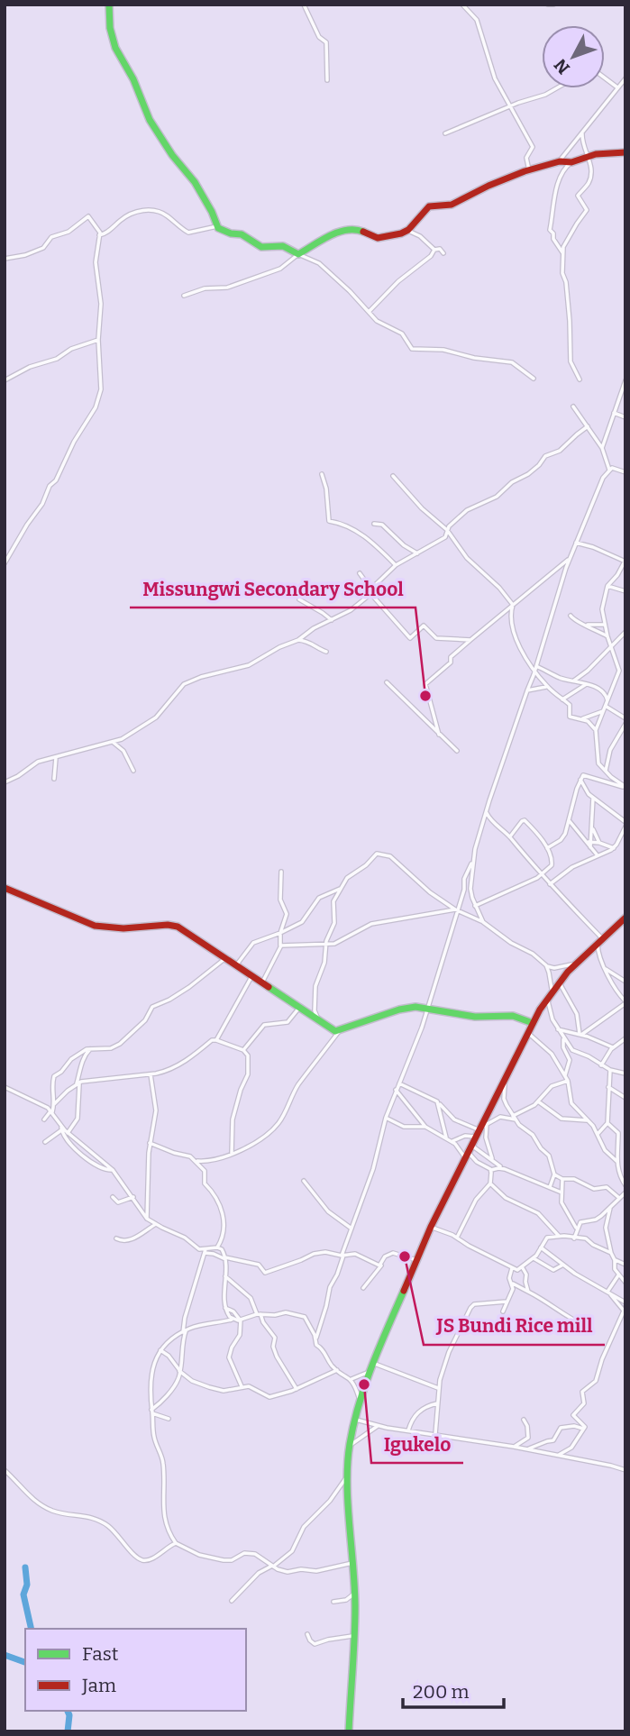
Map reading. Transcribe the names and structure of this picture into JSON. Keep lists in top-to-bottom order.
{
  "places": ["Missungwi Secondary School", "JS Bundi Rice mill", "Igukelo"],
  "legend": ["Fast", "Jam"],
  "scale_bar": "200 m",
  "north": "bottom left"
}
